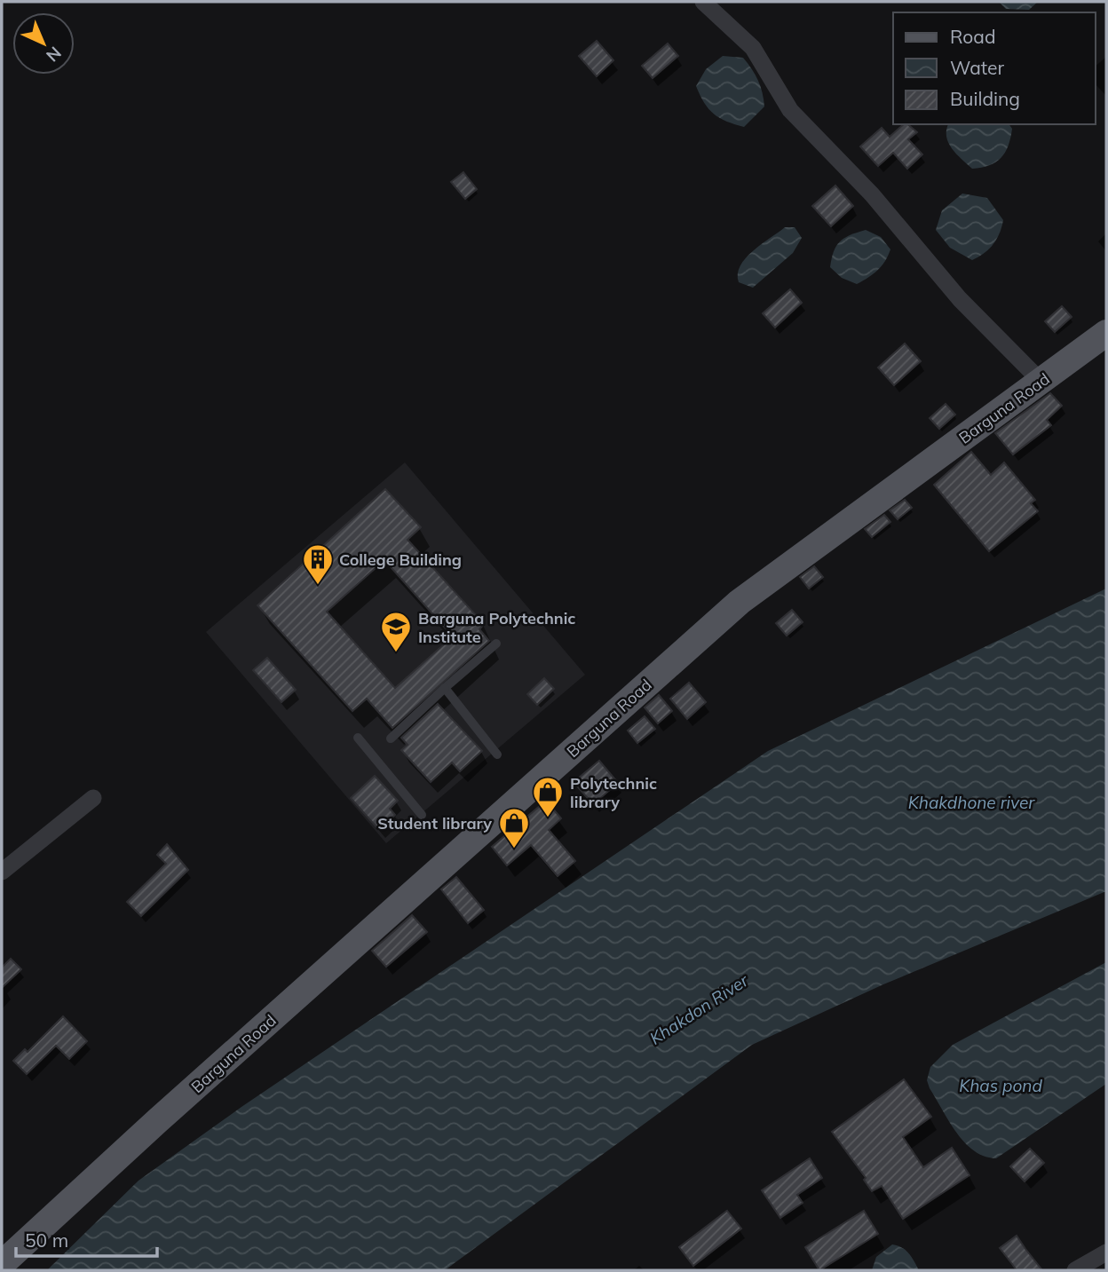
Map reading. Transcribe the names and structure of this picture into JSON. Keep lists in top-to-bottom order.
{
  "streets": {
    "main road": ["Barguna Road"]
  },
  "water": ["Khakdhone river", "Khakdon River", "Khas pond"],
  "places": {
    "building": ["College Building"],
    "school or university": ["Barguna Polytechnic Institute"],
    "shop": ["Polytechnic library", "Student library"]
  },
  "legend": ["Road", "Water", "Building"],
  "scale_bar": "50 m",
  "north": "bottom right"
}
